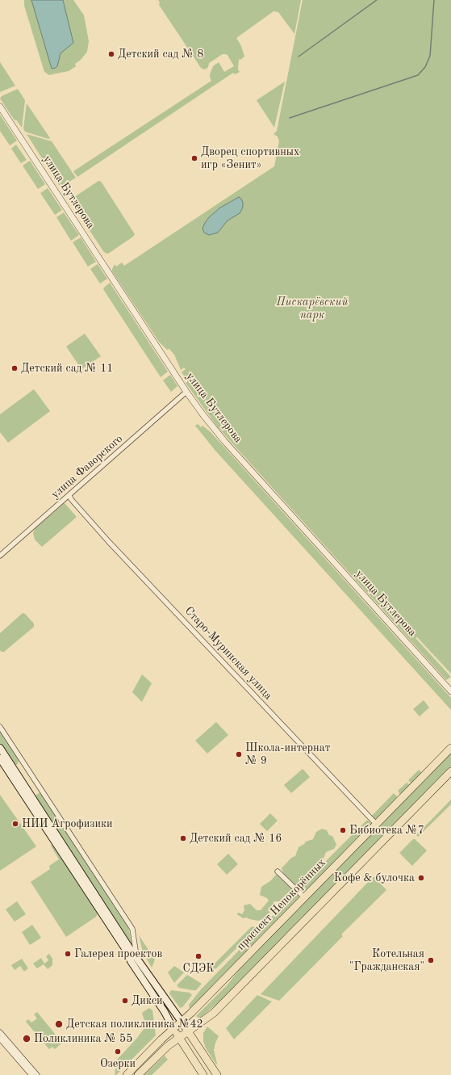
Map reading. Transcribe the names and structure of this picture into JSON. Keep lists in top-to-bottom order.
{
  "streets": {
    "main road": ["проспект Непокорённых"],
    "street": ["улица Бутлерова", "улица Фаворского", "Старо-Муринская улица"]
  },
  "crossings": [
    ["улица Бутлерова", "улица Фаворского"],
    ["улица Фаворского", "Старо-Муринская улица"],
    ["Старо-Муринская улица", "проспект Непокорённых"]
  ],
  "parks": ["Пискарёвский парк"],
  "places": [
    "Детский сад № 8",
    "Дворец спортивных игр «Зенит»",
    "Детский сад № 11",
    "Школа-интернат № 9",
    "НИИ Агрофизики",
    "Бибиотека №7",
    "Детский сад № 16",
    "Кофе & булочка",
    "Галерея проектов",
    "СДЭК",
    "Котельная \"Гражданская\"",
    "Дикси",
    "Детская поликлиника №42",
    "Поликлиника № 55",
    "Озерки"
  ]
}
